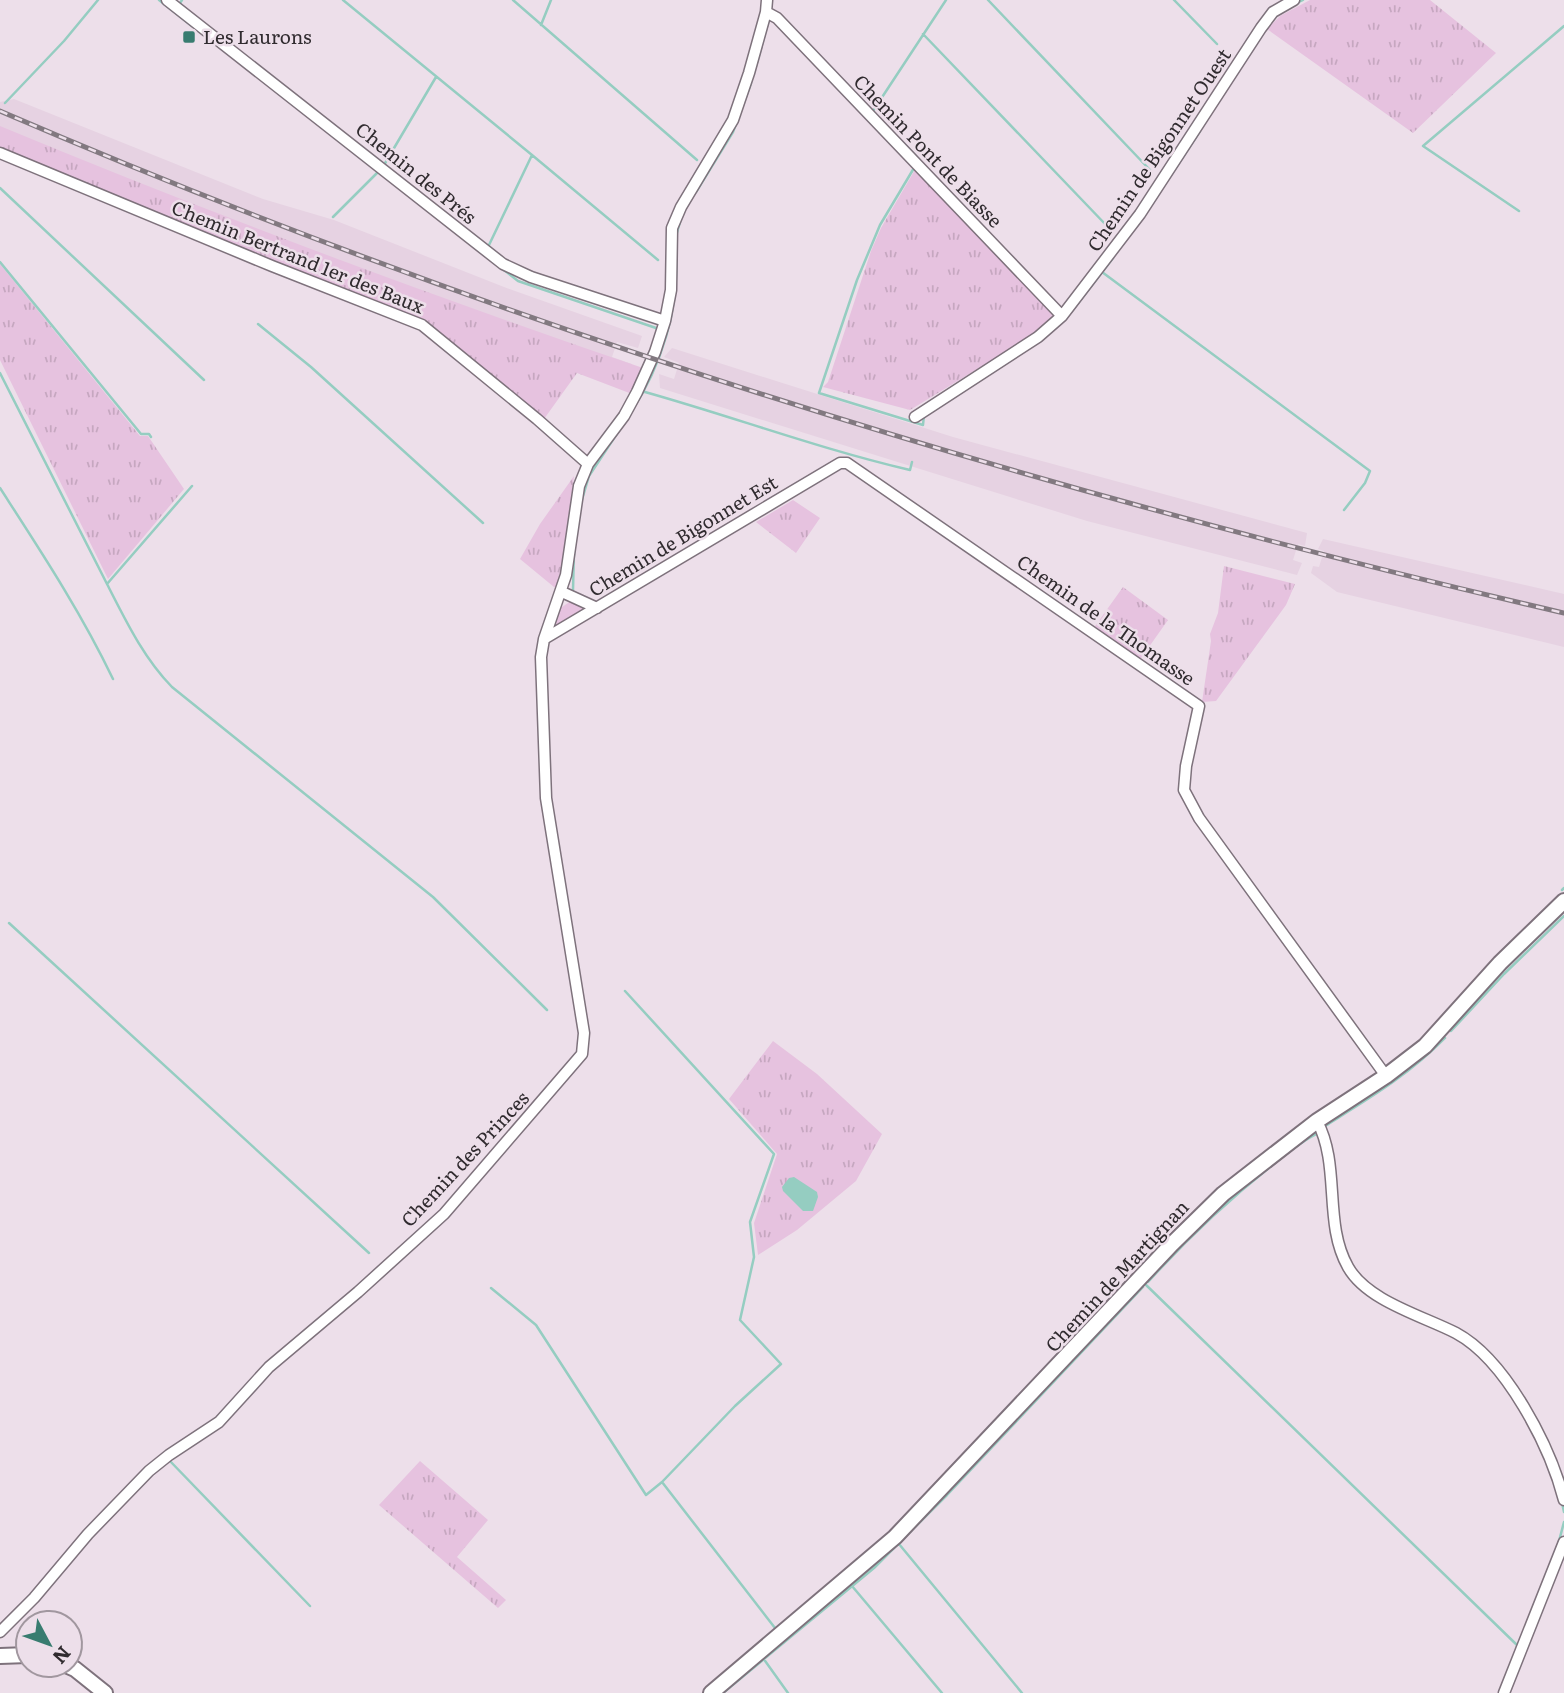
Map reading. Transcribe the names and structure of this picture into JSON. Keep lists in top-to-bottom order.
{
  "streets": {
    "main road": ["Chemin de Martignan"],
    "street": [
      "Chemin de Bigonnet Ouest",
      "Chemin Pont de Biasse",
      "Chemin des Prés",
      "Chemin Bertrand 1er des Baux",
      "Chemin de Bigonnet Est",
      "Chemin de la Thomasse",
      "Chemin des Princes"
    ]
  },
  "crossings": [
    ["Chemin de Bigonnet Ouest", "Chemin Pont de Biasse"],
    ["Chemin Pont de Biasse", "Chemin des Princes"],
    ["Chemin des Prés", "Chemin des Princes"],
    ["Chemin Bertrand 1er des Baux", "Chemin des Princes"],
    ["Chemin de Bigonnet Est", "Chemin de la Thomasse"],
    ["Chemin de Bigonnet Est", "Chemin des Princes"],
    ["Chemin de la Thomasse", "Chemin de Martignan"]
  ],
  "places": {
    "transit": ["Les Laurons"]
  },
  "north": "bottom right"
}
